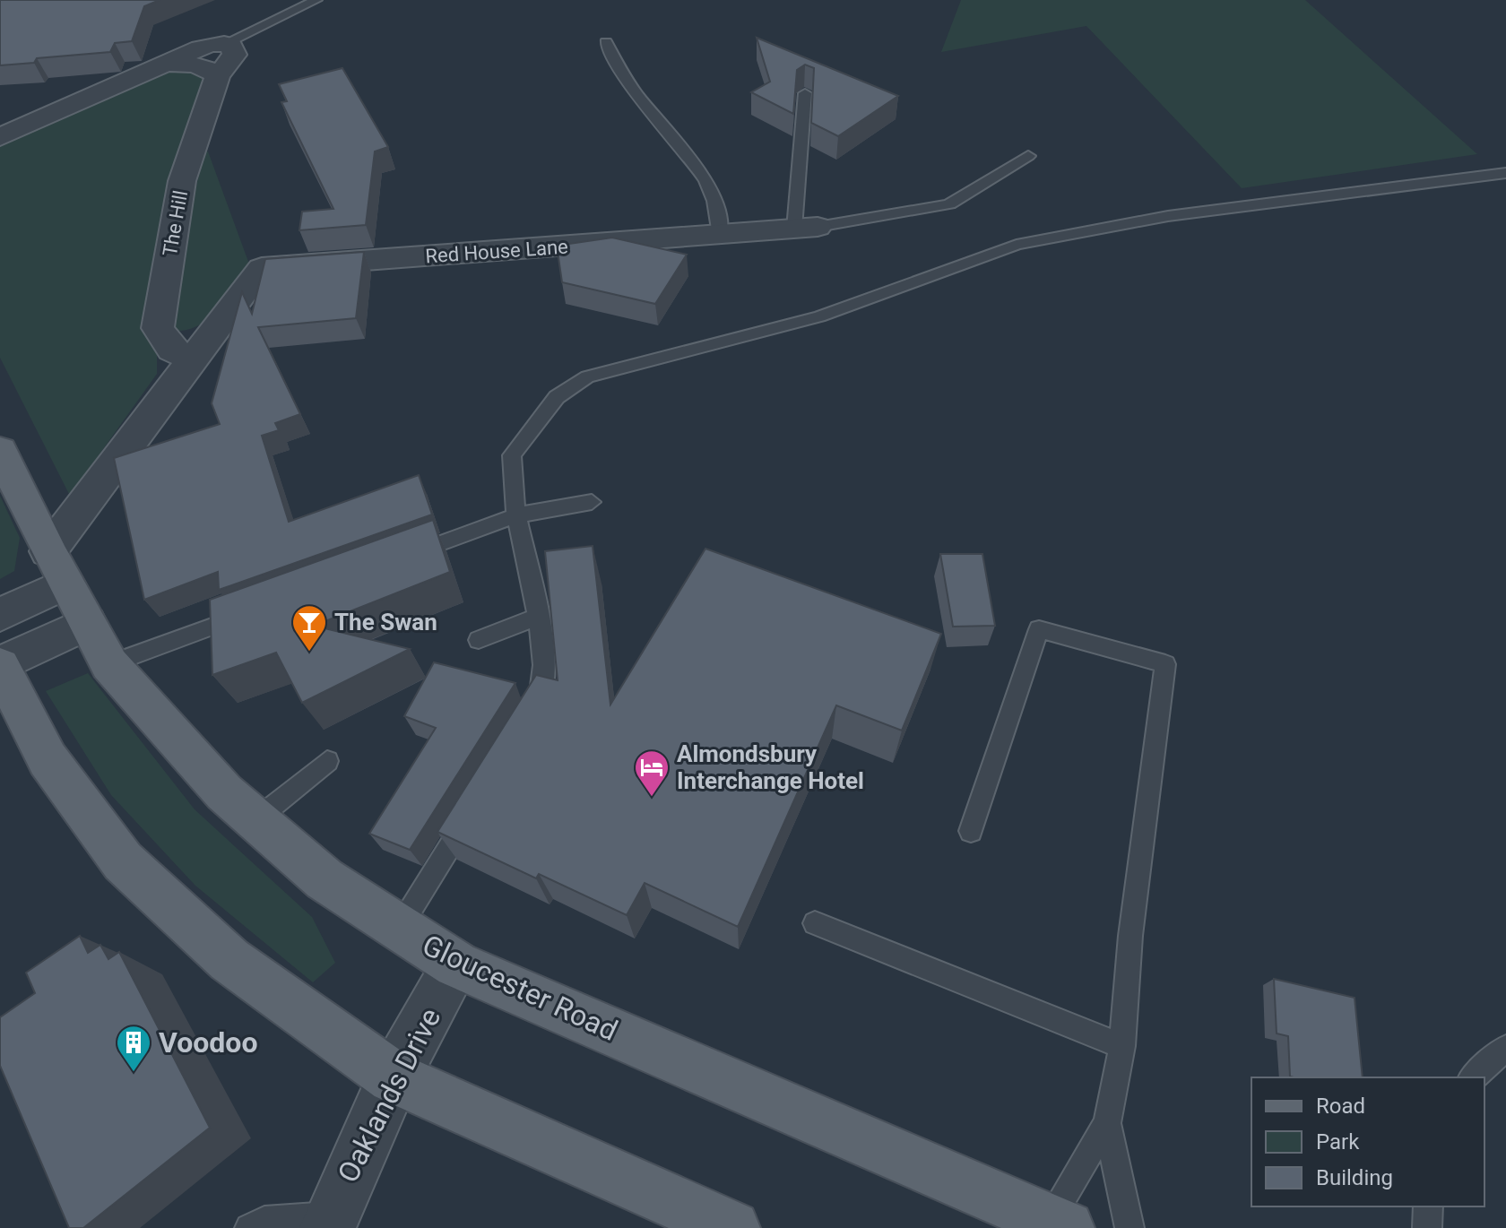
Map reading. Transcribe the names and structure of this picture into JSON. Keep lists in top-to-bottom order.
{
  "streets": {
    "main road": ["Gloucester Road"],
    "street": ["The Hill", "Red House Lane", "Oaklands Drive"]
  },
  "crossings": [
    ["The Hill", "Red House Lane"],
    ["Gloucester Road", "Oaklands Drive"]
  ],
  "places": {
    "bar": ["The Swan"],
    "hotel": ["Almondsbury Interchange Hotel"],
    "building": ["Voodoo"]
  },
  "legend": ["Road", "Park", "Building"]
}
